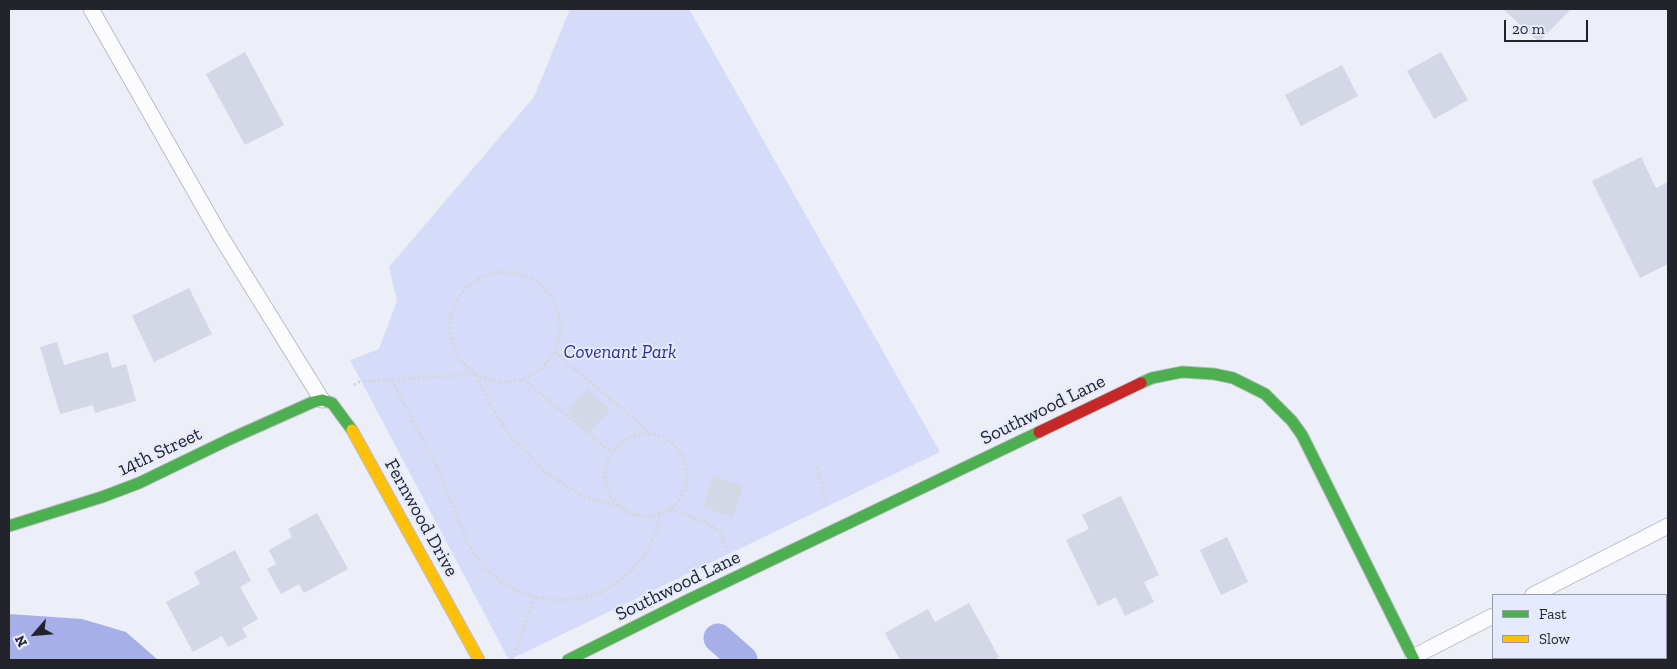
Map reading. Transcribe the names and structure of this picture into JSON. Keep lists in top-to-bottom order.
{
  "streets": {
    "street": ["Southwood Lane", "14th Street", "Fernwood Drive"]
  },
  "crossings": [
    ["14th Street", "Fernwood Drive"]
  ],
  "parks": ["Covenant Park"],
  "legend": ["Fast", "Slow"],
  "scale_bar": "20 m",
  "north": "bottom left"
}
